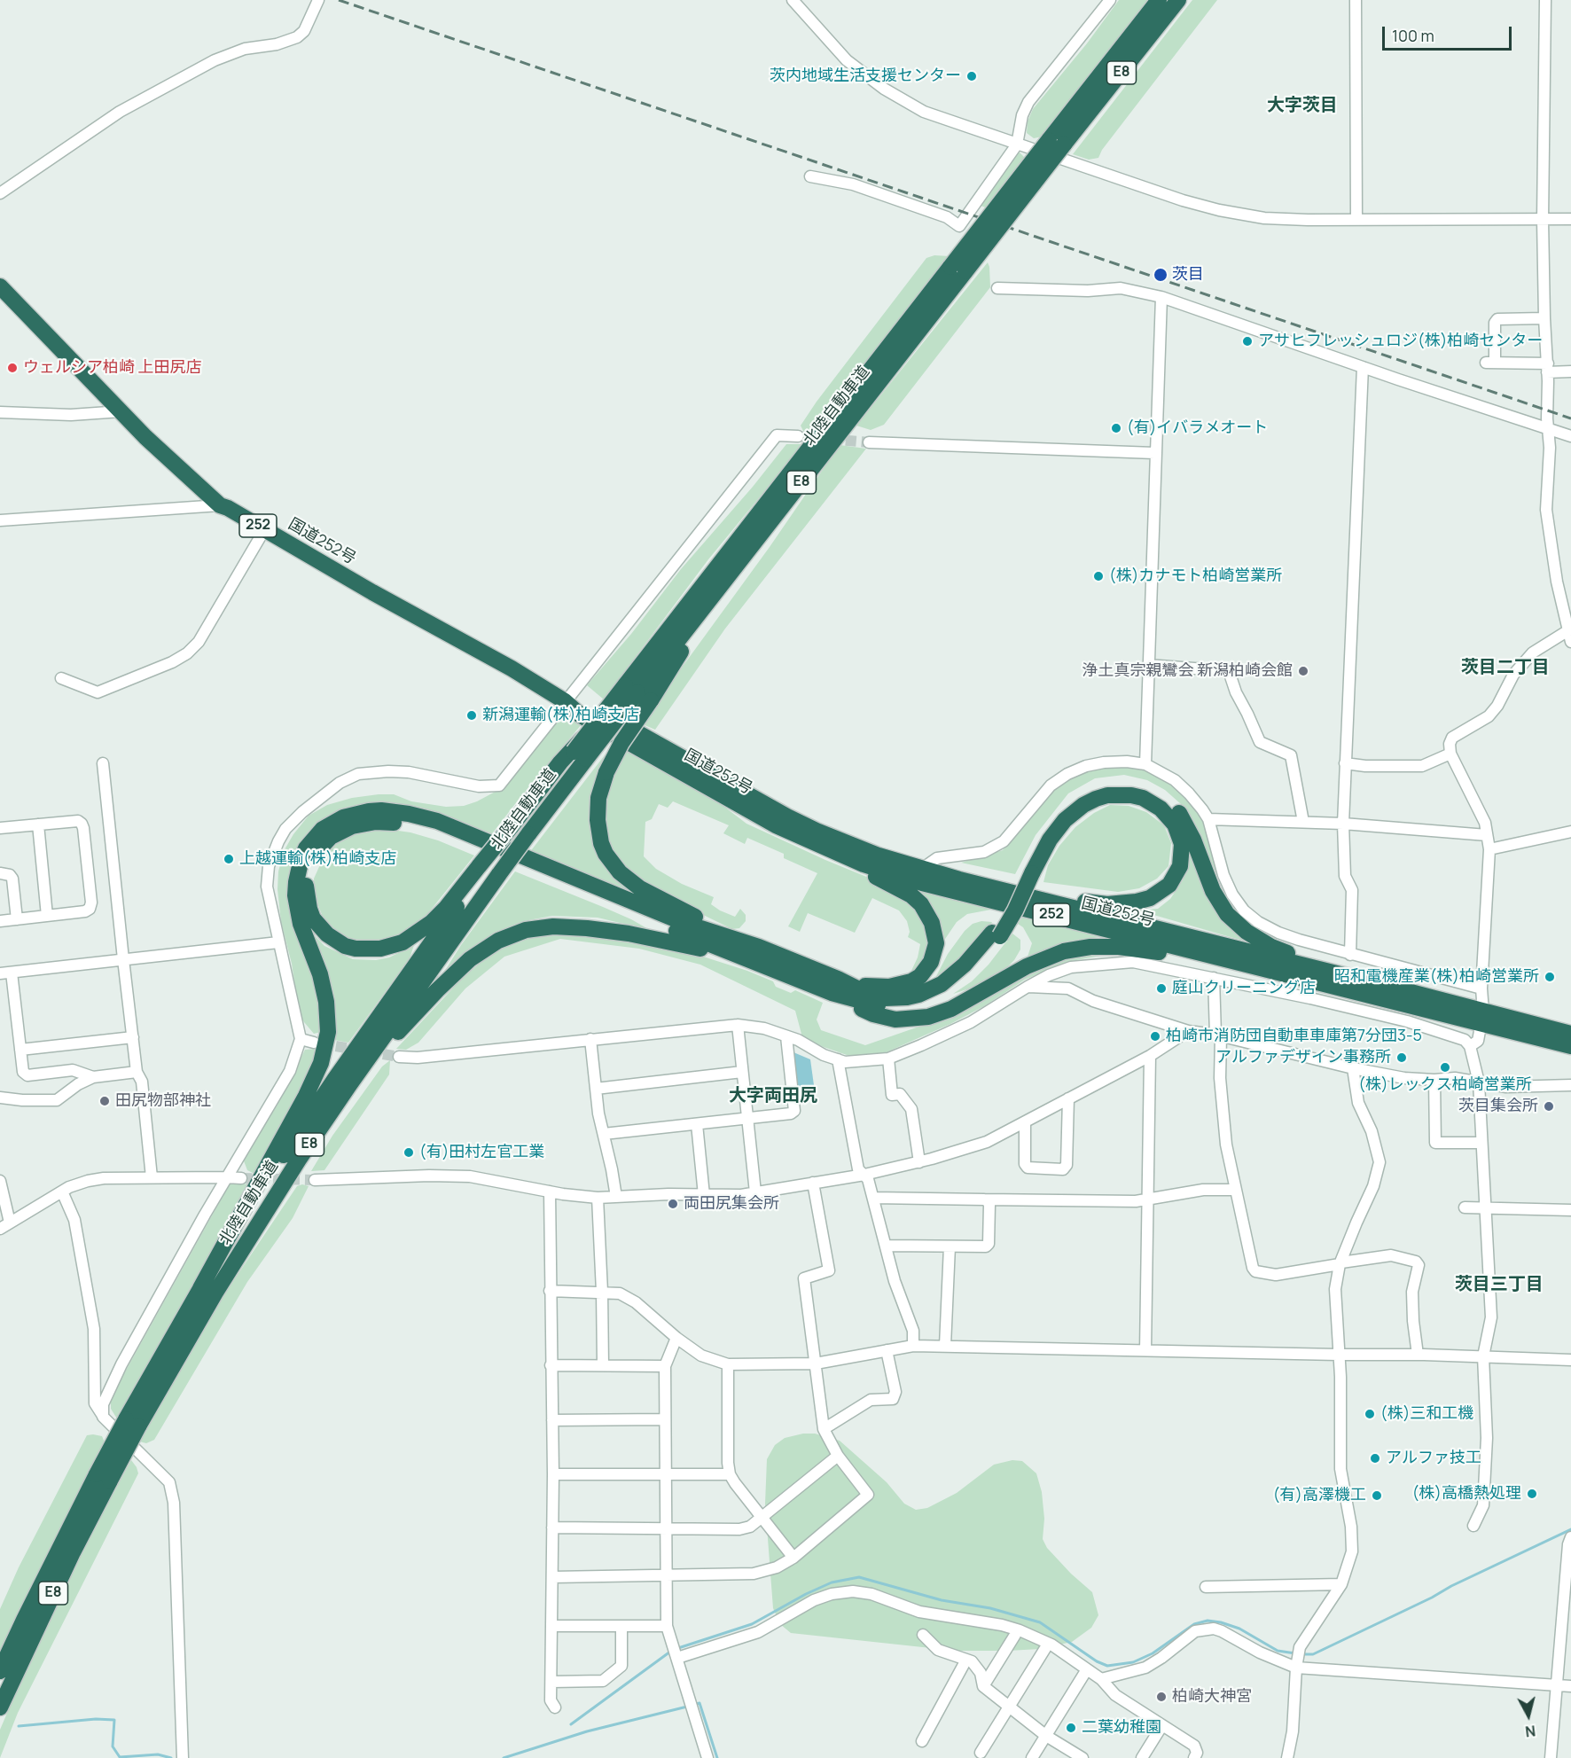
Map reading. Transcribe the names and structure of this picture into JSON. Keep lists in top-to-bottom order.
{
  "streets": {
    "highway": [
      "E8",
      "北陸自動車道",
      "252",
      "国道252号"
    ]
  },
  "districts": [
    "大字茨目",
    "茨目二丁目",
    "大字両田尻",
    "茨目三丁目"
  ],
  "places": [
    "茨内地域生活支援センター",
    "茨目",
    "アサヒフレッシュロジ(株)柏崎センター",
    "ウェルシア柏崎 上田尻店",
    "(有)イバラメオート",
    "(株)カナモト柏崎営業所",
    "浄土真宗親鸞会 新潟柏崎会館",
    "新潟運輸(株)柏崎支店",
    "上越運輸(株)柏崎支店",
    "昭和電機産業(株)柏崎営業所",
    "庭山クリーニング店",
    "柏崎市消防団自動車車庫第7分団3-5",
    "アルファデザイン事務所",
    "(株)レックス柏崎営業所",
    "田尻物部神社",
    "茨目集会所",
    "(有)田村左官工業",
    "両田尻集会所",
    "(株)三和工機",
    "アルファ技工",
    "(株)高橋熱処理",
    "(有)高澤機工",
    "柏崎大神宮",
    "二葉幼稚園"
  ],
  "scale_bar": "100 m",
  "north": "bottom"
}
